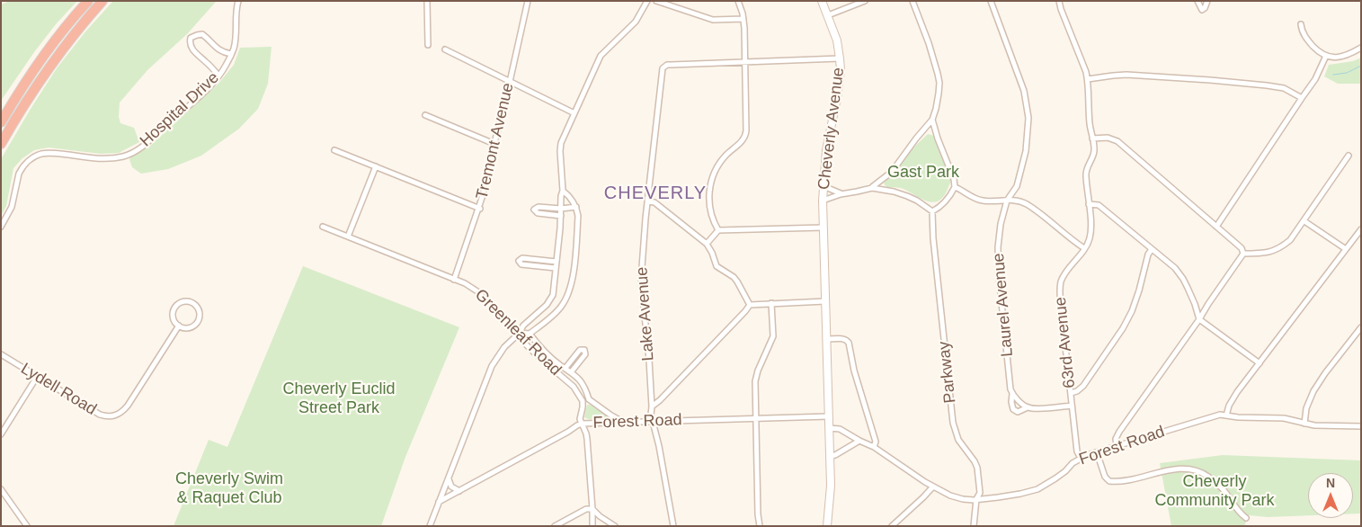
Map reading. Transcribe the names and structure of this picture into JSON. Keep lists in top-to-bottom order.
{
  "streets": {
    "street": [
      "Hospital Drive",
      "Cheverly Avenue",
      "Tremont Avenue",
      "Laurel Avenue",
      "Lake Avenue",
      "Greenleaf Road",
      "63rd Avenue",
      "Parkway",
      "Lydell Road",
      "Forest Road"
    ]
  },
  "crossings": [
    ["Cheverly Avenue", "Forest Road"],
    ["Tremont Avenue", "Greenleaf Road"],
    ["Lake Avenue", "Forest Road"],
    ["63rd Avenue", "Forest Road"],
    ["Parkway", "Forest Road"]
  ],
  "districts": ["CHEVERLY"],
  "parks": [
    "Gast Park",
    "Cheverly Euclid Street Park",
    "Cheverly Swim & Raquet Club",
    "Cheverly Community Park"
  ],
  "north": "top"
}
